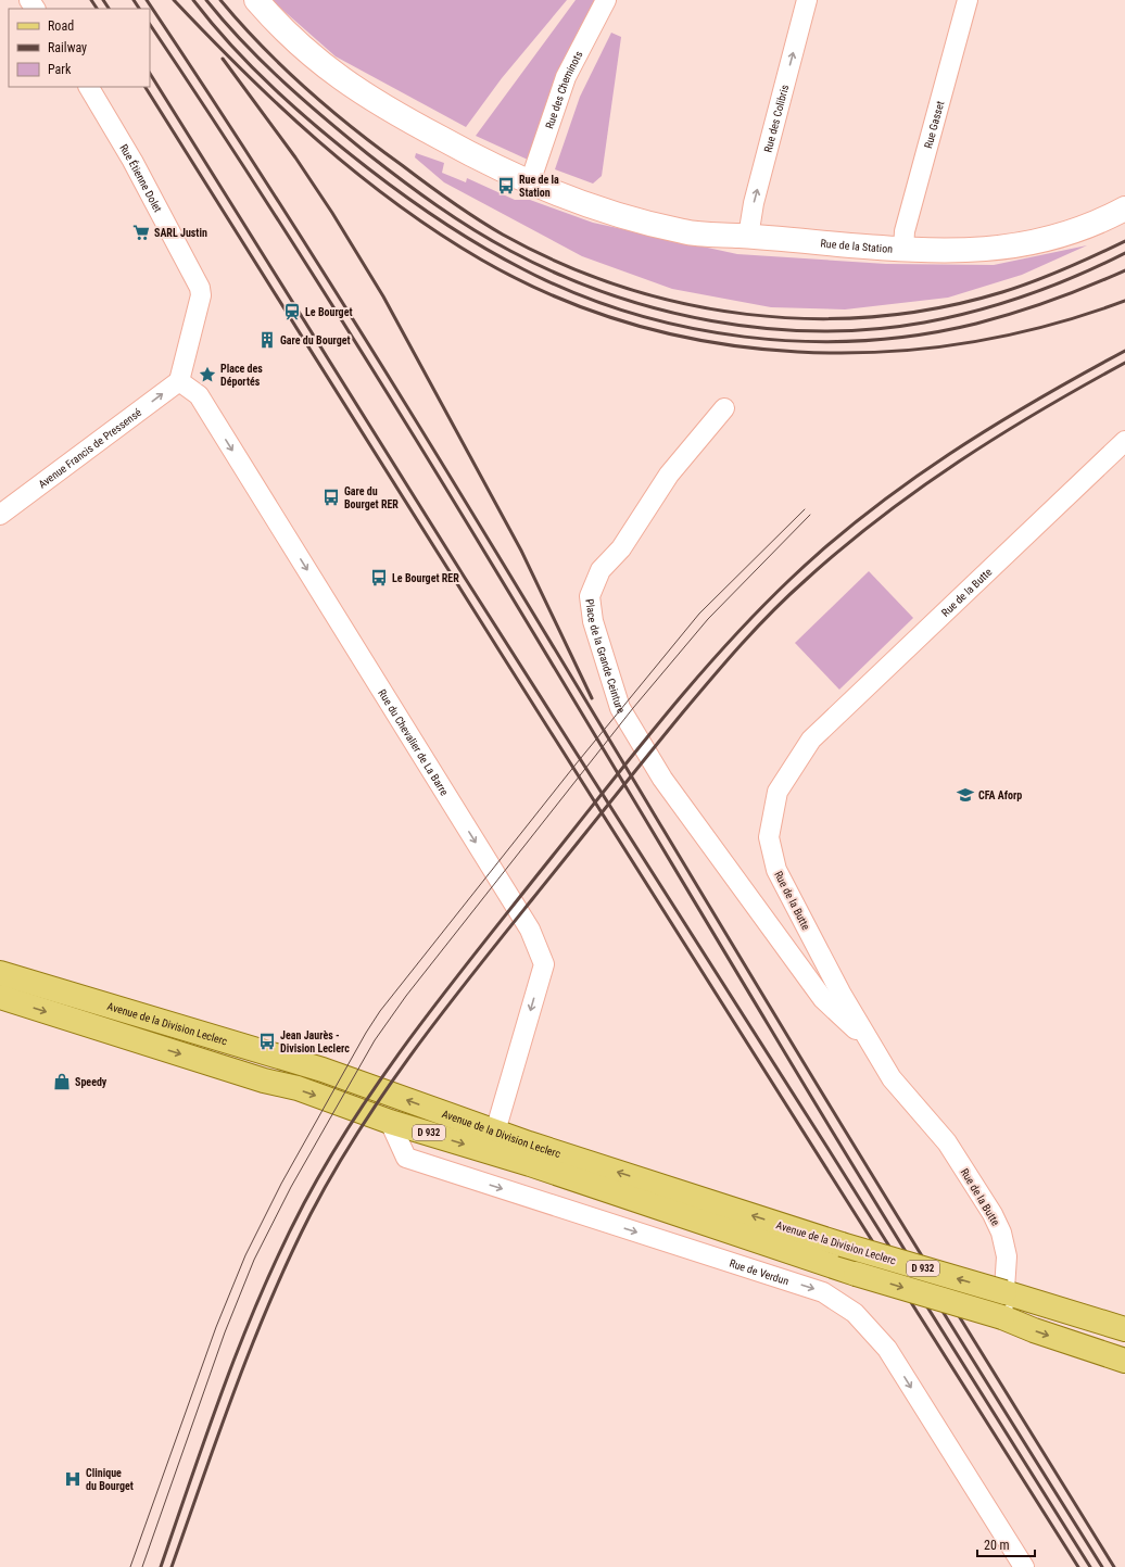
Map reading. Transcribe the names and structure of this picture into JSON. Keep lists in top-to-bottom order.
{
  "streets": {
    "main road": ["Avenue de la Division Leclerc", "D 932"],
    "street": [
      "Rue des Cheminots",
      "Rue des Colibris",
      "Rue Gasset",
      "Rue Étienne Dolet",
      "Rue de la Station",
      "Avenue Francis de Pressensé",
      "Rue de la Butte",
      "Place de la Grande Ceinture",
      "Rue du Chevalier de La Barre",
      "Rue de Verdun"
    ]
  },
  "crossings": [
    ["Rue des Cheminots", "Rue de la Station"],
    ["Rue des Colibris", "Rue de la Station"],
    ["Rue Gasset", "Rue de la Station"],
    ["Rue Étienne Dolet", "Avenue Francis de Pressensé"],
    ["Rue Étienne Dolet", "Rue du Chevalier de La Barre"],
    ["Avenue Francis de Pressensé", "Rue du Chevalier de La Barre"],
    ["Rue de la Butte", "Place de la Grande Ceinture"],
    ["Rue de la Butte", "Avenue de la Division Leclerc"],
    ["Rue de la Butte", "D 932"],
    ["Rue du Chevalier de La Barre", "Avenue de la Division Leclerc"],
    ["Avenue de la Division Leclerc", "D 932"],
    ["Avenue de la Division Leclerc", "Rue de Verdun"]
  ],
  "one_way": [
    "Rue des Colibris",
    "Avenue Francis de Pressensé",
    "Rue du Chevalier de La Barre",
    "Rue de Verdun"
  ],
  "places": {
    "bus stop": [
      "Rue de la Station",
      "Gare du Bourget RER",
      "Le Bourget RER",
      "Jean Jaurès - Division Leclerc"
    ],
    "supermarket": ["SARL Justin"],
    "station": ["Le Bourget"],
    "building": ["Gare du Bourget"],
    "place": ["Place des Déportés"],
    "school or university": ["CFA Aforp"],
    "shop": ["Speedy"],
    "hospital": ["Clinique du Bourget"]
  },
  "legend": ["Road", "Railway", "Park"],
  "scale_bar": "20 m"
}
